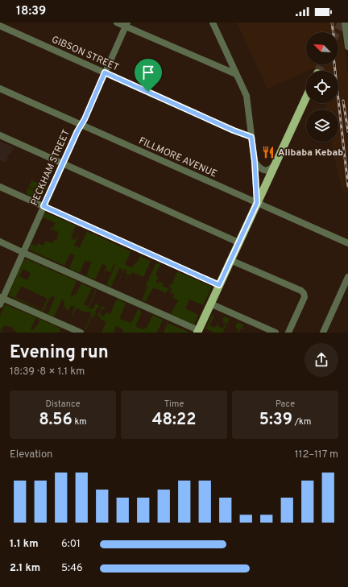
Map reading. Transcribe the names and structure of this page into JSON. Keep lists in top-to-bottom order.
{
  "streets": {
    "street": ["GIBSON STREET", "FILLMORE AVENUE", "PECKHAM STREET"]
  },
  "crossings": [
    ["GIBSON STREET", "PECKHAM STREET"],
    ["FILLMORE AVENUE", "PECKHAM STREET"]
  ],
  "places": {
    "restaurant": ["Alibaba Kebab"]
  },
  "north": "top left",
  "page": {
    "status": "18:39",
    "heading": ["Evening run", "18:39 · 8 × 1.1 km"],
    "stats": [
      ["Distance", "8.56 km"],
      ["Time", "48:22"],
      ["Pace", "5:39 /km"]
    ],
    "chart": ["Elevation", "112–117 m"],
    "list": [
      {
        "name": "1.1 km",
        "note": "6:01"
      },
      {
        "name": "2.1 km",
        "note": "5:46"
      }
    ]
  }
}
